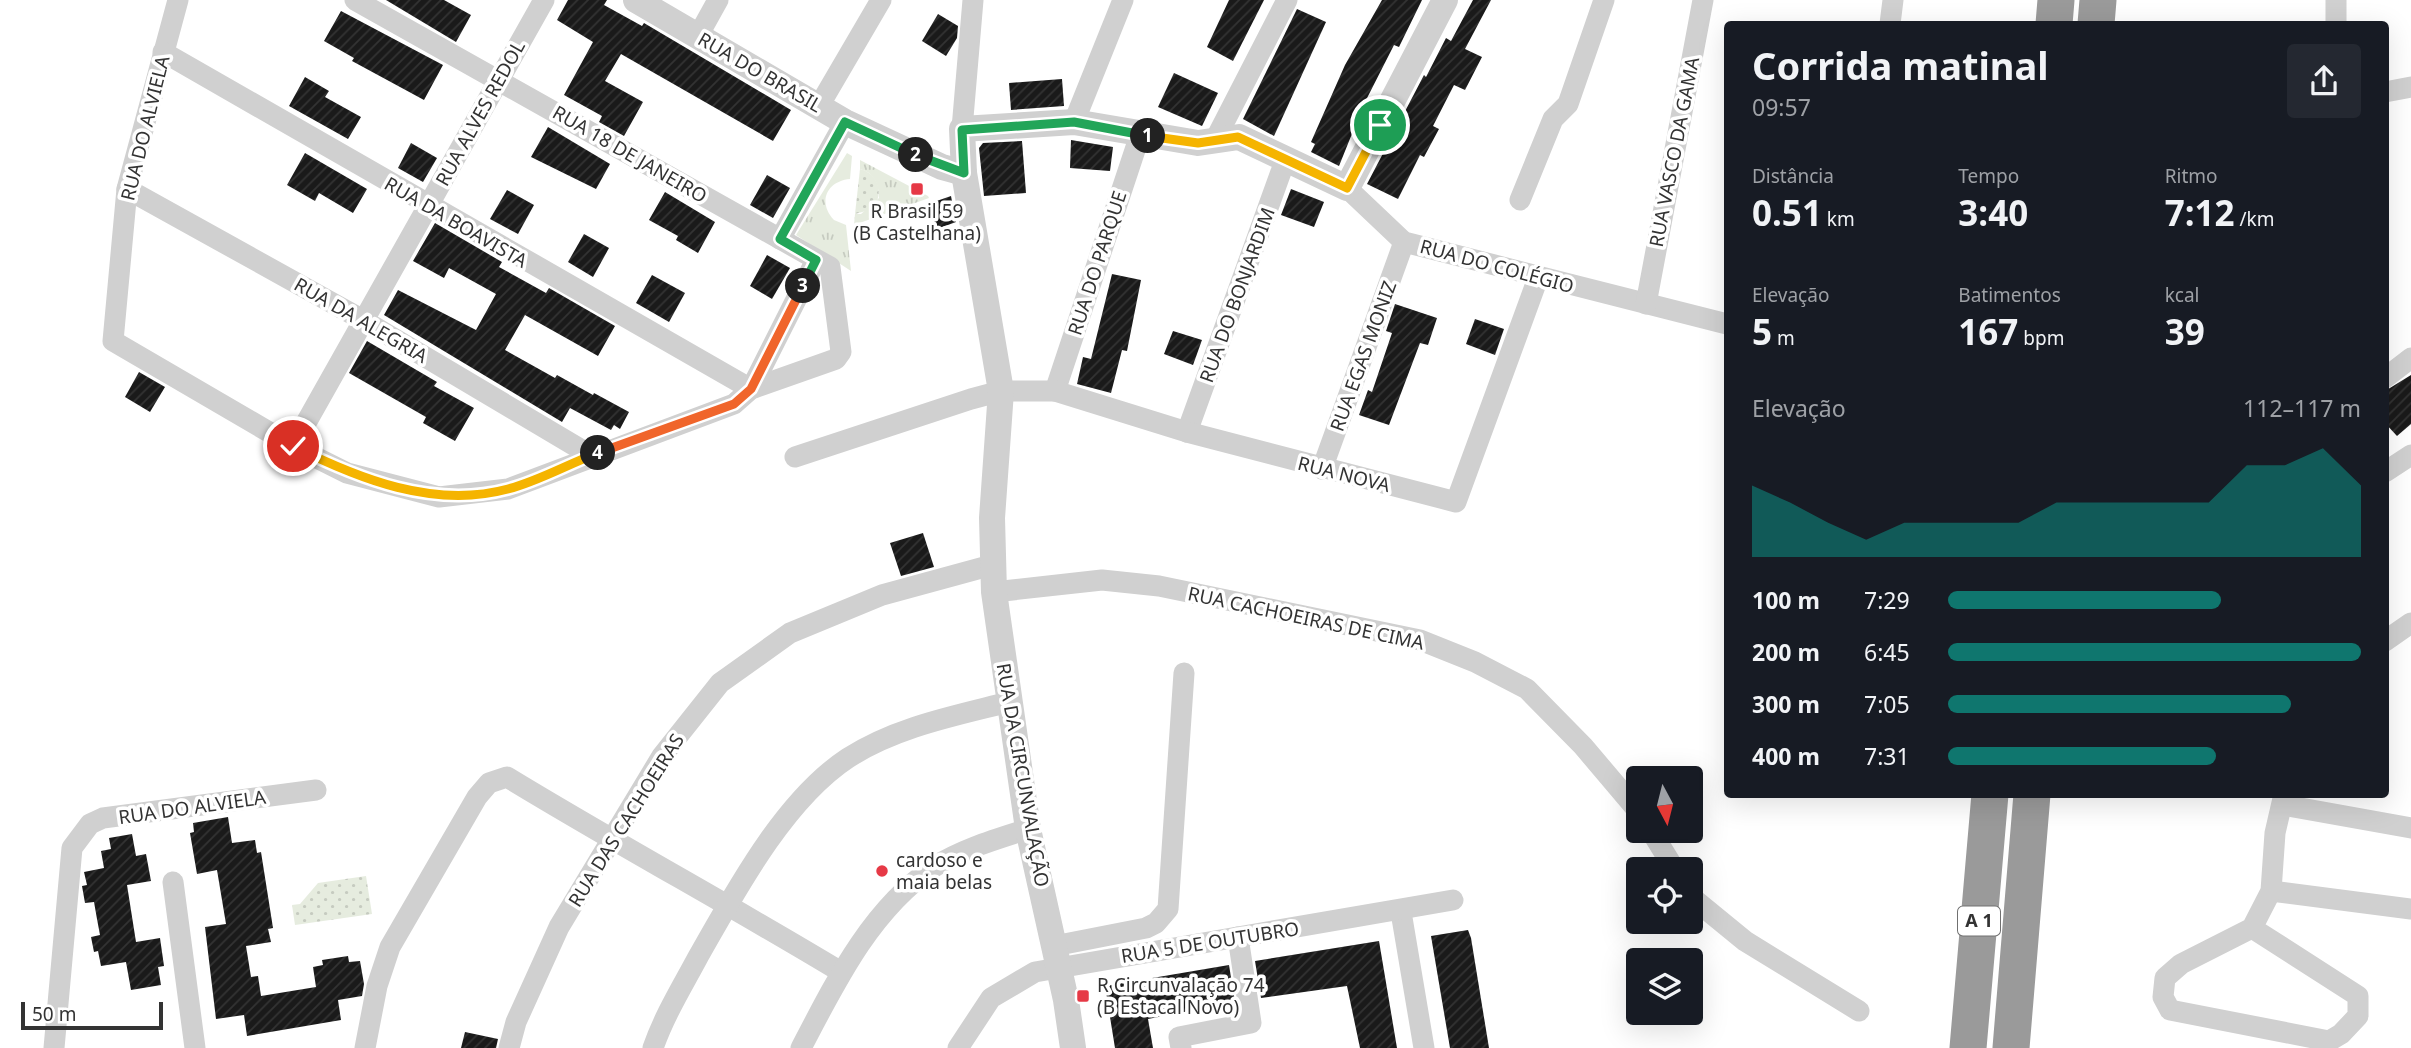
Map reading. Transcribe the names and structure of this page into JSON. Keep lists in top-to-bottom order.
{
  "streets": {
    "highway": ["A 1"],
    "street": [
      "RUA DO BRASIL",
      "RUA ALVES REDOL",
      "RUA DO ALVIELA",
      "RUA VASCO DA GAMA",
      "RUA 18 DE JANEIRO",
      "RUA DA BOAVISTA",
      "RUA DO PARQUE",
      "RUA DO COLÉGIO",
      "RUA DO BONJARDIM",
      "RUA DA ALEGRIA",
      "RUA EGAS MONIZ",
      "RUA NOVA",
      "RUA CACHOEIRAS DE CIMA",
      "RUA DA CIRCUNVALAÇÃO",
      "RUA DAS CACHOEIRAS",
      "RUA 5 DE OUTUBRO"
    ]
  },
  "crossings": [
    ["RUA DO BRASIL", "RUA DA CIRCUNVALAÇÃO"],
    ["RUA ALVES REDOL", "RUA DO ALVIELA"],
    ["RUA ALVES REDOL", "RUA 18 DE JANEIRO"],
    ["RUA ALVES REDOL", "RUA DA BOAVISTA"],
    ["RUA ALVES REDOL", "RUA DA ALEGRIA"],
    ["RUA DO ALVIELA", "RUA DA BOAVISTA"],
    ["RUA DO ALVIELA", "RUA DA ALEGRIA"],
    ["RUA VASCO DA GAMA", "RUA DO COLÉGIO"],
    ["RUA 18 DE JANEIRO", "RUA DA BOAVISTA"],
    ["RUA DO PARQUE", "RUA DO COLÉGIO"],
    ["RUA DO PARQUE", "RUA NOVA"],
    ["RUA DO COLÉGIO", "RUA DO BONJARDIM"],
    ["RUA DO COLÉGIO", "RUA EGAS MONIZ"],
    ["RUA DO COLÉGIO", "RUA NOVA"],
    ["RUA DO COLÉGIO", "RUA DA CIRCUNVALAÇÃO"],
    ["RUA DO BONJARDIM", "RUA NOVA"],
    ["RUA EGAS MONIZ", "RUA NOVA"],
    ["RUA NOVA", "RUA DA CIRCUNVALAÇÃO"],
    ["RUA CACHOEIRAS DE CIMA", "RUA DA CIRCUNVALAÇÃO"],
    ["RUA DA CIRCUNVALAÇÃO", "RUA DAS CACHOEIRAS"],
    ["RUA DA CIRCUNVALAÇÃO", "RUA 5 DE OUTUBRO"]
  ],
  "places": {
    "transit": ["R Brasil 59 (B Castelhana)", "R Circunvalação 74 (B Estacal Novo)"],
    "other": ["cardoso e maia belas"]
  },
  "scale_bar": "50 m",
  "north": "bottom",
  "page": {
    "heading": ["Corrida matinal", "09:57"],
    "pins": [
      "1",
      "2",
      "3",
      "4"
    ],
    "stats": [
      ["Distância", "0.51 km"],
      ["Tempo", "3:40"],
      ["Ritmo", "7:12 /km"],
      ["Elevação", "5 m"],
      ["Batimentos", "167 bpm"],
      ["kcal", "39"]
    ],
    "chart": ["Elevação", "112–117 m"],
    "list": [
      {
        "name": "100 m",
        "note": "7:29"
      },
      {
        "name": "200 m",
        "note": "6:45"
      },
      {
        "name": "300 m",
        "note": "7:05"
      },
      {
        "name": "400 m",
        "note": "7:31"
      }
    ],
    "scale": "50 m"
  }
}
